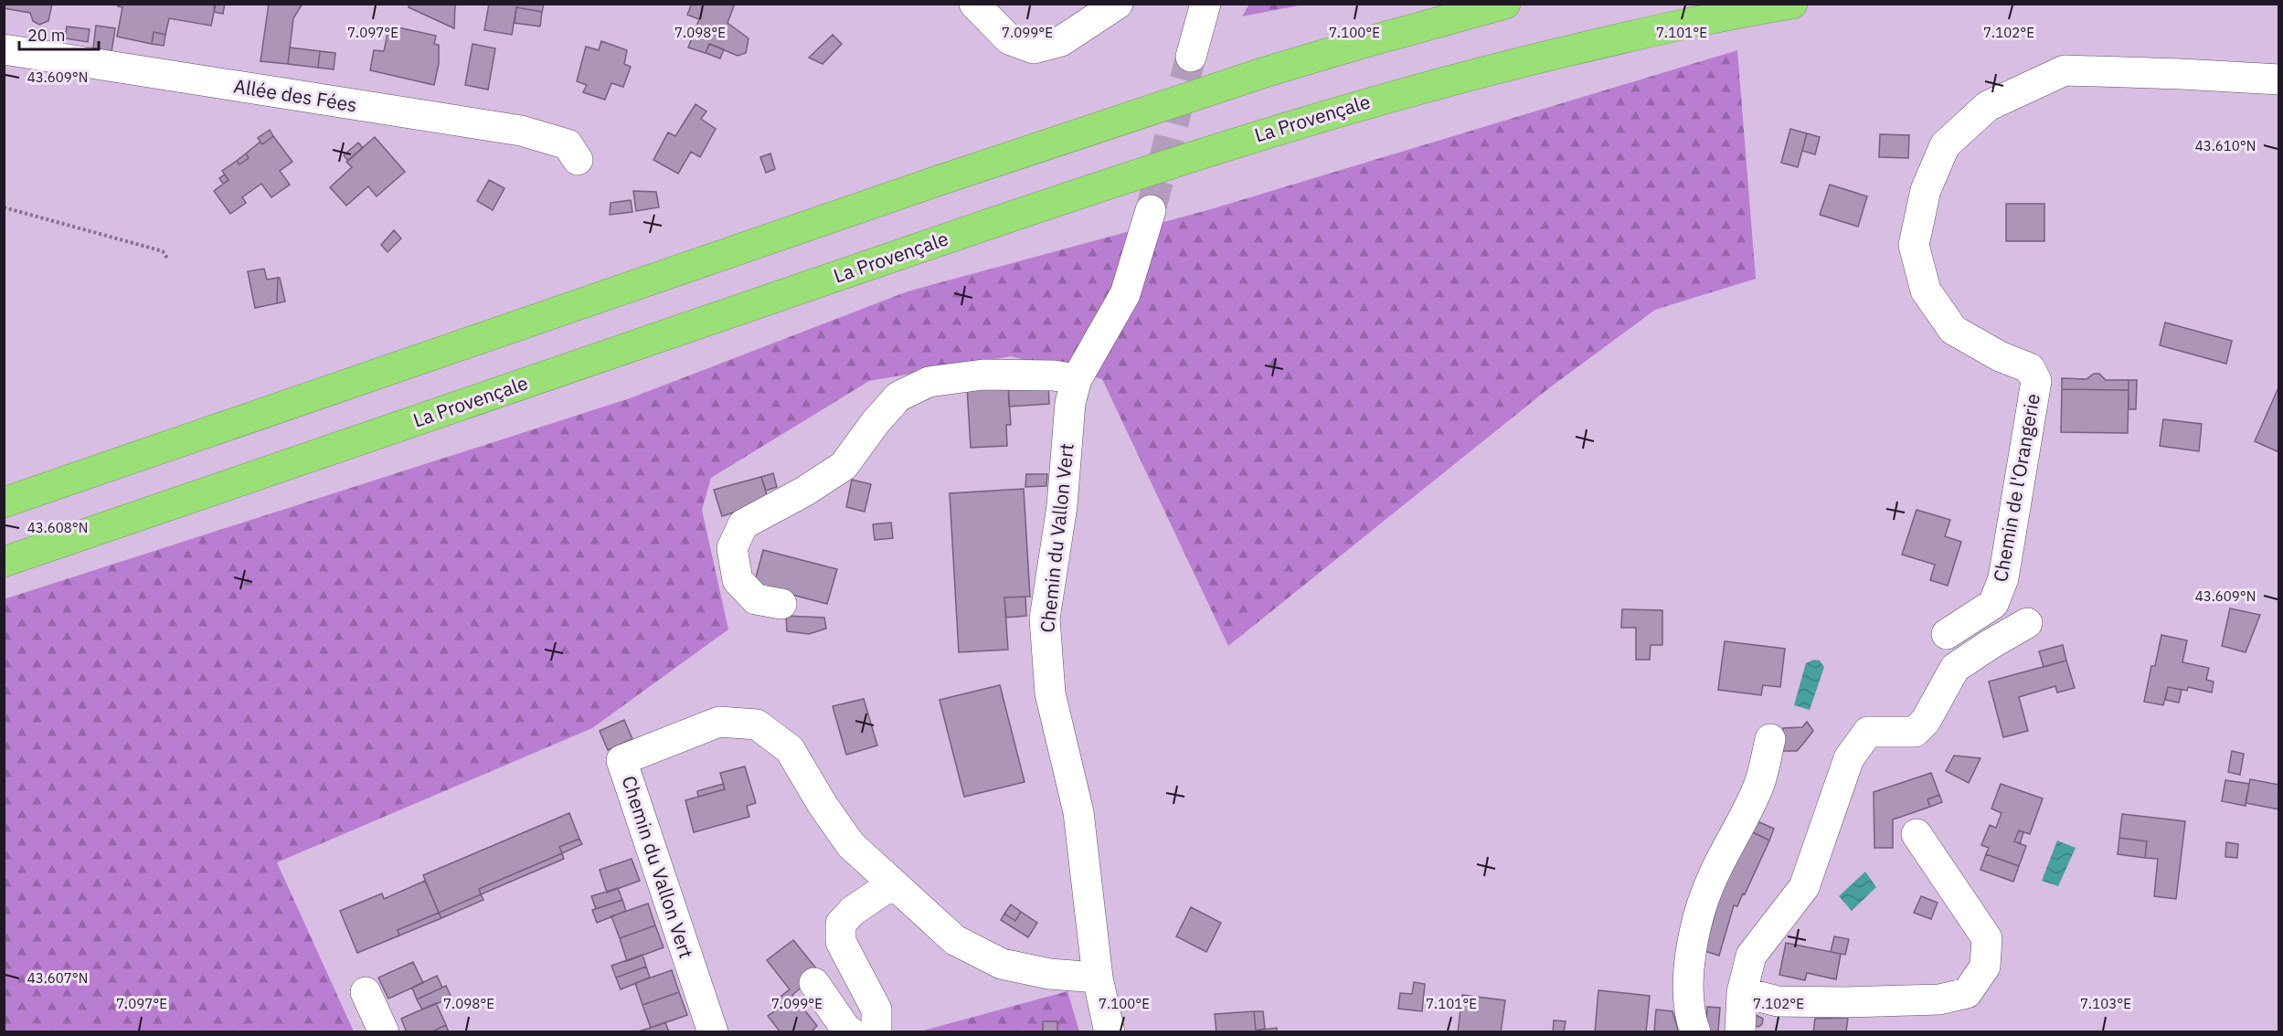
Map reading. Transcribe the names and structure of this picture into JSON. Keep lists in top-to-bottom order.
{
  "streets": {
    "highway": ["La Provençale"],
    "street": ["Allée des Fées", "Chemin de l'Orangerie", "Chemin du Vallon Vert"]
  },
  "scale_bar": "20 m",
  "coordinates": [
    "7.097°E",
    "7.098°E",
    "7.099°E",
    "7.100°E",
    "7.101°E",
    "7.102°E",
    "43.609°N",
    "43.610°N",
    "43.608°N",
    "43.607°N",
    "7.103°E"
  ]
}
